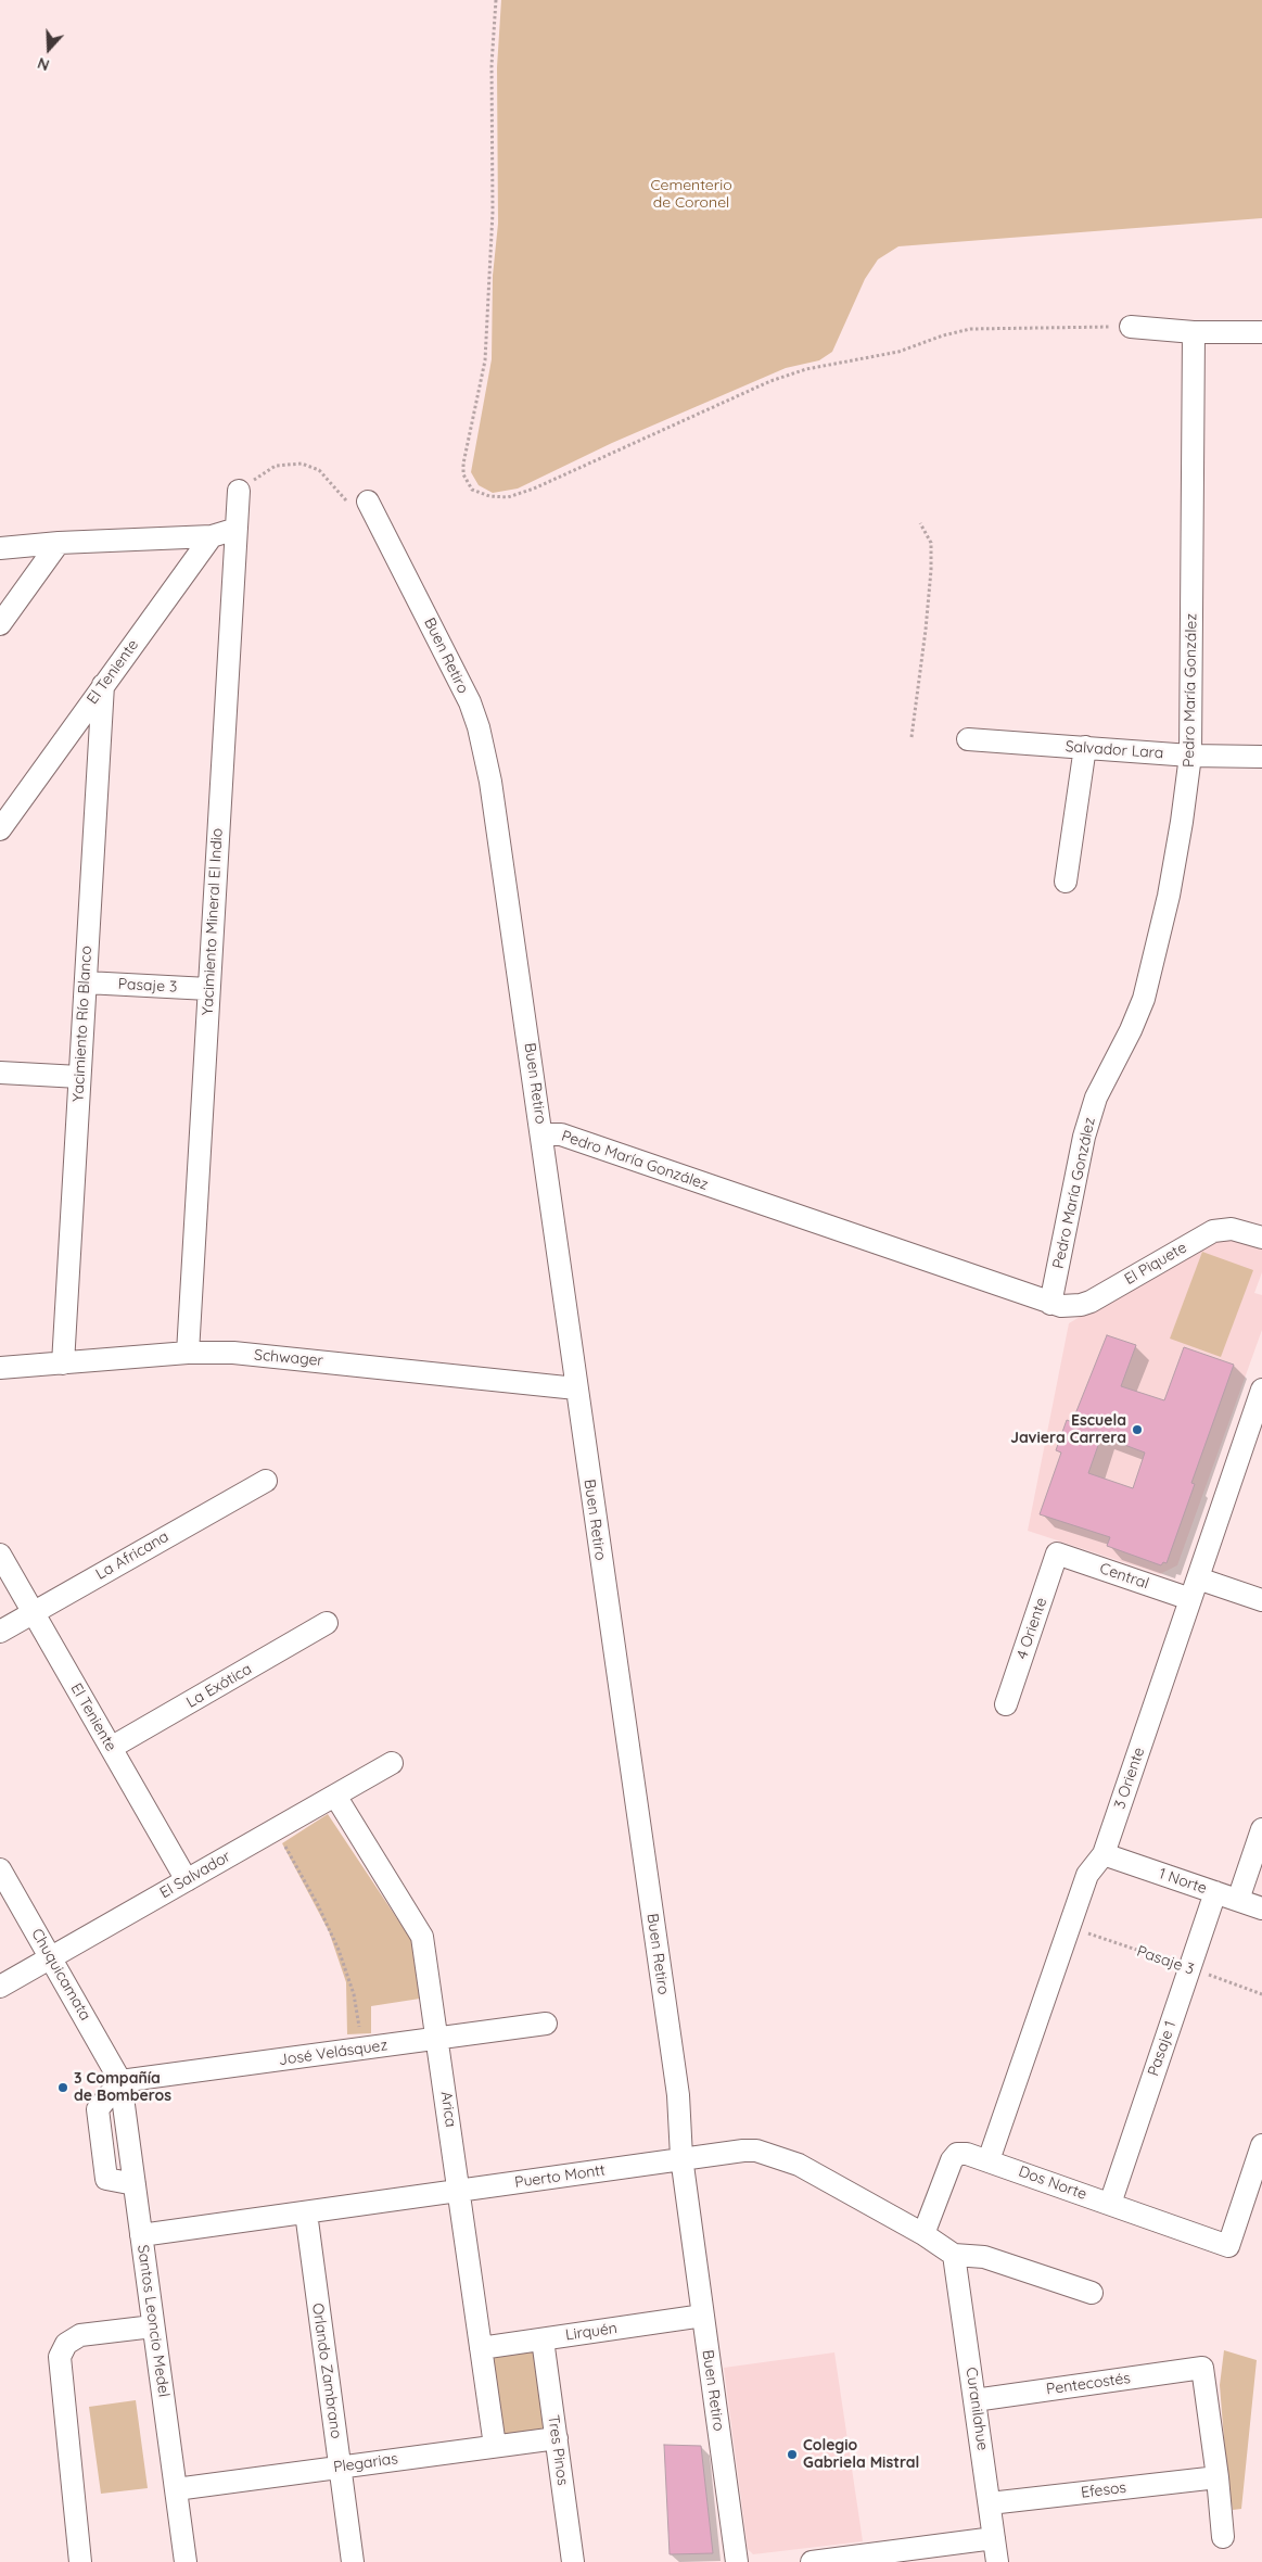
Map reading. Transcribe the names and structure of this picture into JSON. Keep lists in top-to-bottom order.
{
  "streets": {
    "street": [
      "Buen Retiro",
      "El Teniente",
      "Pedro María González",
      "Salvador Lara",
      "Yacimiento Mineral El Indio",
      "Pasaje 3",
      "Yacimiento Río Blanco",
      "El Piquete",
      "Schwager",
      "La Africana",
      "Central",
      "4 Oriente",
      "La Exótica",
      "3 Oriente",
      "El Salvador",
      "1 Norte",
      "Chuquicamata",
      "Pasaje 1",
      "José Velásquez",
      "Arica",
      "Puerto Montt",
      "Dos Norte",
      "Santos Leoncio Medel",
      "Lirquén",
      "Orlando Zambrano",
      "Pentecostés",
      "Curanilahue",
      "Tres Pinos",
      "Plegarias",
      "Efesos"
    ]
  },
  "crossings": [
    ["Buen Retiro", "Pedro María González"],
    ["Buen Retiro", "Schwager"],
    ["Buen Retiro", "Puerto Montt"],
    ["Buen Retiro", "Lirquén"],
    ["El Teniente", "Yacimiento Río Blanco"],
    ["El Teniente", "La Africana"],
    ["El Teniente", "La Exótica"],
    ["El Teniente", "El Salvador"],
    ["Pedro María González", "Salvador Lara"],
    ["Pedro María González", "El Piquete"],
    ["Yacimiento Mineral El Indio", "Pasaje 3"],
    ["Yacimiento Mineral El Indio", "Schwager"],
    ["Pasaje 3", "Yacimiento Río Blanco"],
    ["Pasaje 3", "3 Oriente"],
    ["Pasaje 3", "Pasaje 1"],
    ["Yacimiento Río Blanco", "Schwager"],
    ["Central", "4 Oriente"],
    ["Central", "3 Oriente"],
    ["3 Oriente", "1 Norte"],
    ["3 Oriente", "Dos Norte"],
    ["El Salvador", "Chuquicamata"],
    ["El Salvador", "Arica"],
    ["1 Norte", "Pasaje 1"],
    ["Chuquicamata", "José Velásquez"],
    ["Chuquicamata", "Santos Leoncio Medel"],
    ["Pasaje 1", "Dos Norte"],
    ["José Velásquez", "Arica"],
    ["José Velásquez", "Santos Leoncio Medel"],
    ["Arica", "Puerto Montt"],
    ["Arica", "Lirquén"],
    ["Arica", "Plegarias"],
    ["Puerto Montt", "Dos Norte"],
    ["Puerto Montt", "Santos Leoncio Medel"],
    ["Puerto Montt", "Orlando Zambrano"],
    ["Puerto Montt", "Curanilahue"],
    ["Santos Leoncio Medel", "Plegarias"],
    ["Lirquén", "Tres Pinos"],
    ["Orlando Zambrano", "Plegarias"],
    ["Pentecostés", "Curanilahue"],
    ["Pentecostés", "Efesos"],
    ["Curanilahue", "Efesos"],
    ["Tres Pinos", "Plegarias"]
  ],
  "parks": ["Cementerio de Coronel"],
  "places": ["Escuela Javiera Carrera", "3 Compañía de Bomberos", "Colegio Gabriela Mistral"],
  "north": "bottom"
}
